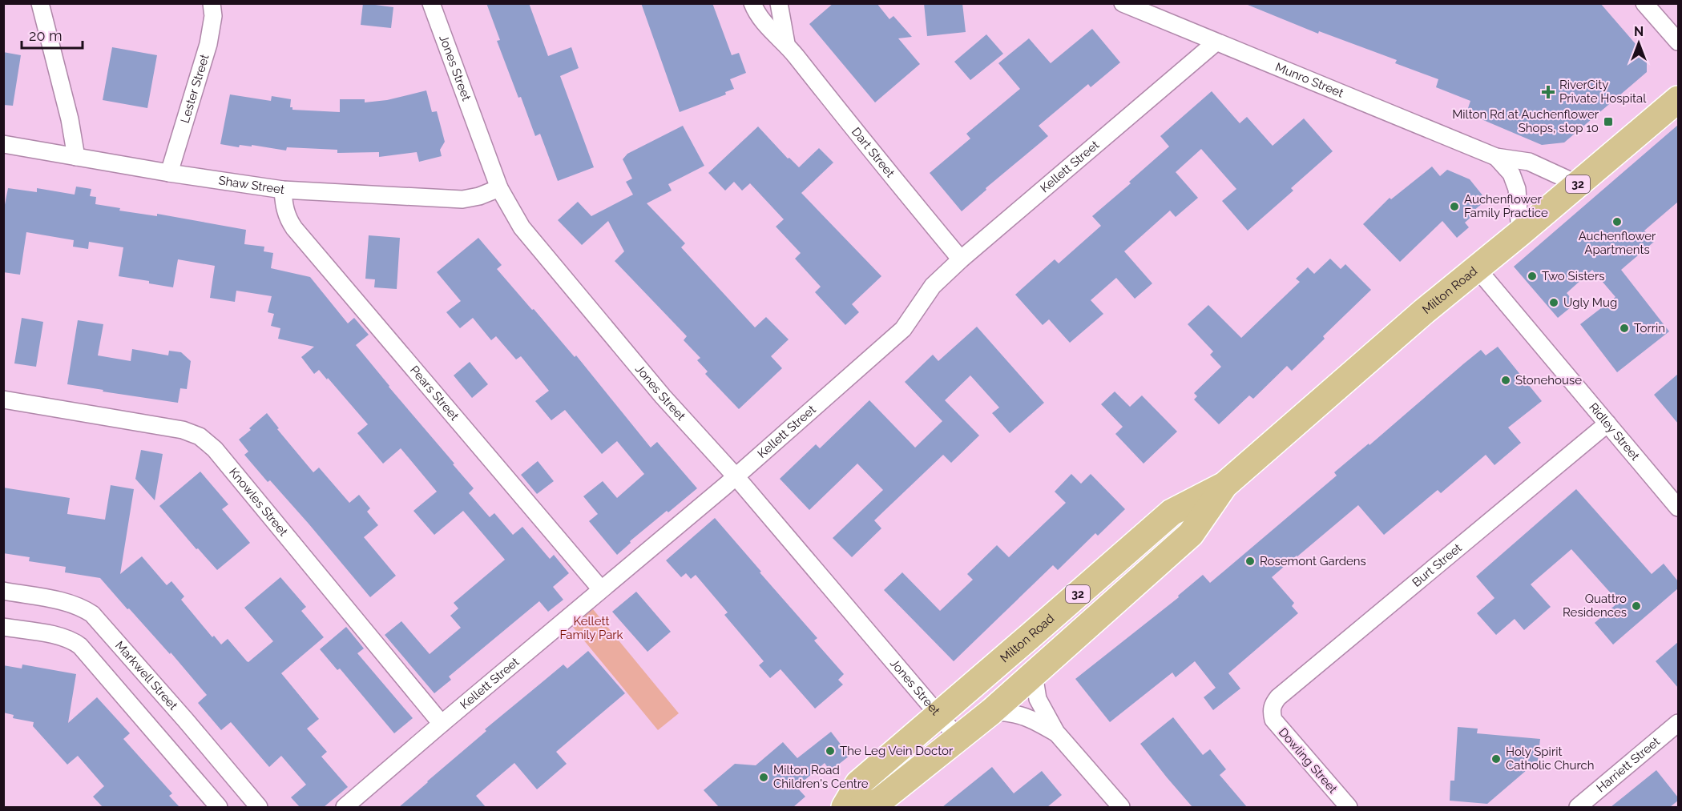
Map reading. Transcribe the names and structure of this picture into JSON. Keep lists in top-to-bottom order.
{
  "streets": {
    "main road": ["32", "Milton Road"],
    "street": [
      "Jones Street",
      "Munro Street",
      "Lester Street",
      "Dart Street",
      "Kellett Street",
      "Shaw Street",
      "Pears Street",
      "Ridley Street",
      "Knowles Street",
      "Burt Street",
      "Markwell Street",
      "Dowling Street",
      "Harriett Street"
    ]
  },
  "crossings": [
    ["Jones Street", "Kellett Street"],
    ["Jones Street", "Shaw Street"],
    ["Jones Street", "Milton Road"],
    ["Munro Street", "Kellett Street"],
    ["Munro Street", "Milton Road"],
    ["Lester Street", "Shaw Street"],
    ["Dart Street", "Kellett Street"],
    ["Kellett Street", "Pears Street"],
    ["Kellett Street", "Knowles Street"],
    ["Shaw Street", "Pears Street"],
    ["Milton Road", "Ridley Street"],
    ["Ridley Street", "Burt Street"],
    ["Burt Street", "Dowling Street"]
  ],
  "parks": ["Kellett Family Park"],
  "places": {
    "health": ["RiverCity Private Hospital"],
    "transit": ["Milton Rd at Auchenflower Shops, stop 10"],
    "other": [
      "Auchenflower Family Practice",
      "Auchenflower Apartments",
      "Two Sisters",
      "Ugly Mug",
      "Torrin",
      "Stonehouse",
      "Rosemont Gardens",
      "Quattro Residences",
      "The Leg Vein Doctor",
      "Holy Spirit Catholic Church",
      "Milton Road Children's Centre"
    ]
  },
  "scale_bar": "20 m",
  "north": "top"
}
